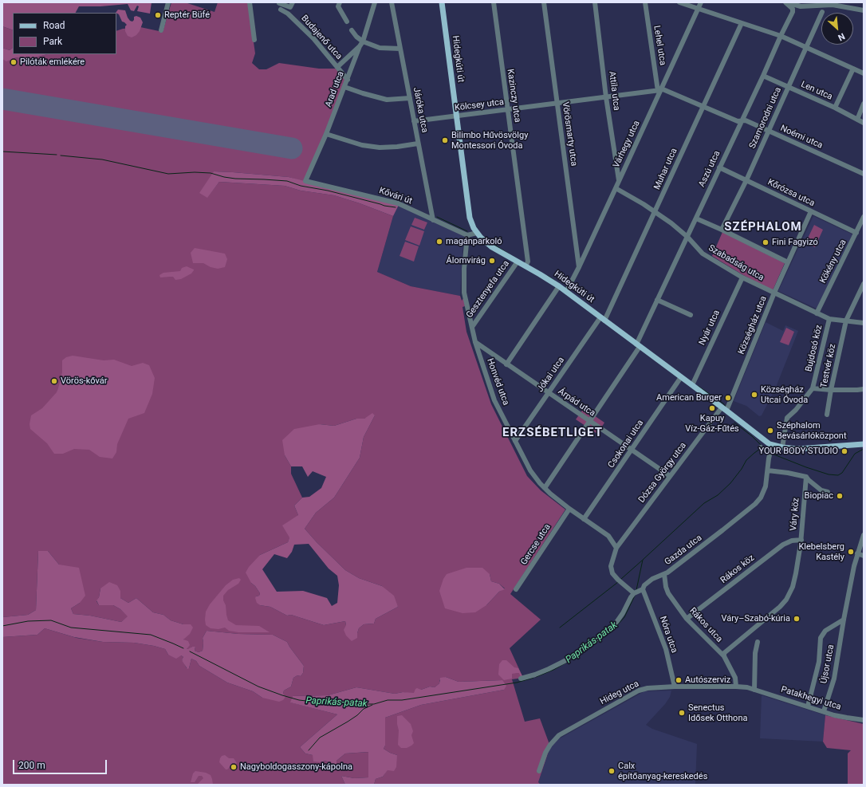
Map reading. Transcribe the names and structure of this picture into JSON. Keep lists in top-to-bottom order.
{
  "streets": {
    "main road": ["Hidegkúti út"],
    "street": [
      "Budajenő utca",
      "Lehel utca",
      "Arad utca",
      "Attila utca",
      "Len utca",
      "Kazinczy utca",
      "Kölcsey utca",
      "Járóka utca",
      "Szamorodni utca",
      "Vörösmarty utca",
      "Noémi utca",
      "Várhegy utca",
      "Muhar utca",
      "Aszú utca",
      "Kőrózsa utca",
      "Kővári út",
      "Kökény utca",
      "Szabadság utca",
      "Gesztenyefa utca",
      "Községház utca",
      "Nyár utca",
      "Bujdosó köz",
      "Testvér köz",
      "Jókai utca",
      "Honvéd utca",
      "Árpád utca",
      "Csokonai utca",
      "Dózsa György utca",
      "Váry köz",
      "Gercse utca",
      "Gazda utca",
      "Rákos köz",
      "Rákos utca",
      "Nóra utca",
      "Újsor utca",
      "Hideg utca",
      "Patakhegyi utca"
    ]
  },
  "crossings": [
    ["Budajenő utca", "Arad utca"],
    ["Lehel utca", "Kölcsey utca"],
    ["Lehel utca", "Noémi utca"],
    ["Lehel utca", "Várhegy utca"],
    ["Hidegkúti út", "Kazinczy utca"],
    ["Hidegkúti út", "Kölcsey utca"],
    ["Hidegkúti út", "Várhegy utca"],
    ["Hidegkúti út", "Muhar utca"],
    ["Hidegkúti út", "Aszú utca"],
    ["Hidegkúti út", "Gesztenyefa utca"],
    ["Hidegkúti út", "Községház utca"],
    ["Hidegkúti út", "Nyár utca"],
    ["Hidegkúti út", "Bujdosó köz"],
    ["Hidegkúti út", "Jókai utca"],
    ["Hidegkúti út", "Csokonai utca"],
    ["Hidegkúti út", "Dózsa György utca"],
    ["Hidegkúti út", "Gazda utca"],
    ["Arad utca", "Kővári út"],
    ["Attila utca", "Kölcsey utca"],
    ["Attila utca", "Várhegy utca"],
    ["Len utca", "Szamorodni utca"],
    ["Len utca", "Aszú utca"],
    ["Kazinczy utca", "Kölcsey utca"],
    ["Kölcsey utca", "Járóka utca"],
    ["Kölcsey utca", "Vörösmarty utca"],
    ["Kölcsey utca", "Noémi utca"],
    ["Kölcsey utca", "Várhegy utca"],
    ["Járóka utca", "Kővári út"],
    ["Szamorodni utca", "Noémi utca"],
    ["Szamorodni utca", "Kőrózsa utca"],
    ["Vörösmarty utca", "Várhegy utca"],
    ["Noémi utca", "Várhegy utca"],
    ["Noémi utca", "Muhar utca"],
    ["Noémi utca", "Aszú utca"],
    ["Várhegy utca", "Szabadság utca"],
    ["Muhar utca", "Szabadság utca"],
    ["Muhar utca", "Jókai utca"],
    ["Aszú utca", "Kőrózsa utca"],
    ["Aszú utca", "Szabadság utca"],
    ["Aszú utca", "Honvéd utca"],
    ["Aszú utca", "Árpád utca"],
    ["Kőrózsa utca", "Kökény utca"],
    ["Kőrózsa utca", "Községház utca"],
    ["Kővári út", "Honvéd utca"],
    ["Kökény utca", "Szabadság utca"],
    ["Szabadság utca", "Községház utca"],
    ["Szabadság utca", "Nyár utca"],
    ["Szabadság utca", "Bujdosó köz"],
    ["Szabadság utca", "Testvér köz"],
    ["Gesztenyefa utca", "Honvéd utca"],
    ["Községház utca", "Dózsa György utca"],
    ["Jókai utca", "Honvéd utca"],
    ["Jókai utca", "Árpád utca"],
    ["Honvéd utca", "Árpád utca"],
    ["Honvéd utca", "Csokonai utca"],
    ["Honvéd utca", "Dózsa György utca"],
    ["Honvéd utca", "Gercse utca"],
    ["Árpád utca", "Csokonai utca"],
    ["Árpád utca", "Dózsa György utca"],
    ["Dózsa György utca", "Gazda utca"],
    ["Váry köz", "Rákos köz"],
    ["Váry köz", "Rákos utca"],
    ["Gazda utca", "Rákos utca"],
    ["Gazda utca", "Nóra utca"],
    ["Rákos köz", "Rákos utca"],
    ["Rákos utca", "Hideg utca"],
    ["Rákos utca", "Patakhegyi utca"],
    ["Nóra utca", "Hideg utca"],
    ["Újsor utca", "Patakhegyi utca"],
    ["Hideg utca", "Patakhegyi utca"]
  ],
  "districts": ["SZÉPHALOM", "ERZSÉBETLIGET"],
  "water": ["Paprikás-patak"],
  "places": [
    "Reptér Büfé",
    "Pilóták emlékére",
    "Bilimbo Hűvösvölgy Montessori Óvoda",
    "magánparkoló",
    "Fini Fagyizó",
    "Álomvirág",
    "Vörös-kővár",
    "Községház Utcai Óvoda",
    "American Burger",
    "Kapuy Víz-Gáz-Fűtés",
    "Széphalom Bevásárlóközpont",
    "YOUR BODY STUDIO",
    "Biopiac",
    "Klebelsberg Kastély",
    "Váry–Szabó-kúria",
    "Autószerviz",
    "Senectus Idősek Otthona",
    "Nagyboldogasszony-kápolna",
    "Calx építőanyag-kereskedés"
  ],
  "legend": ["Road", "Park"],
  "scale_bar": "200 m",
  "north": "bottom right"
}
